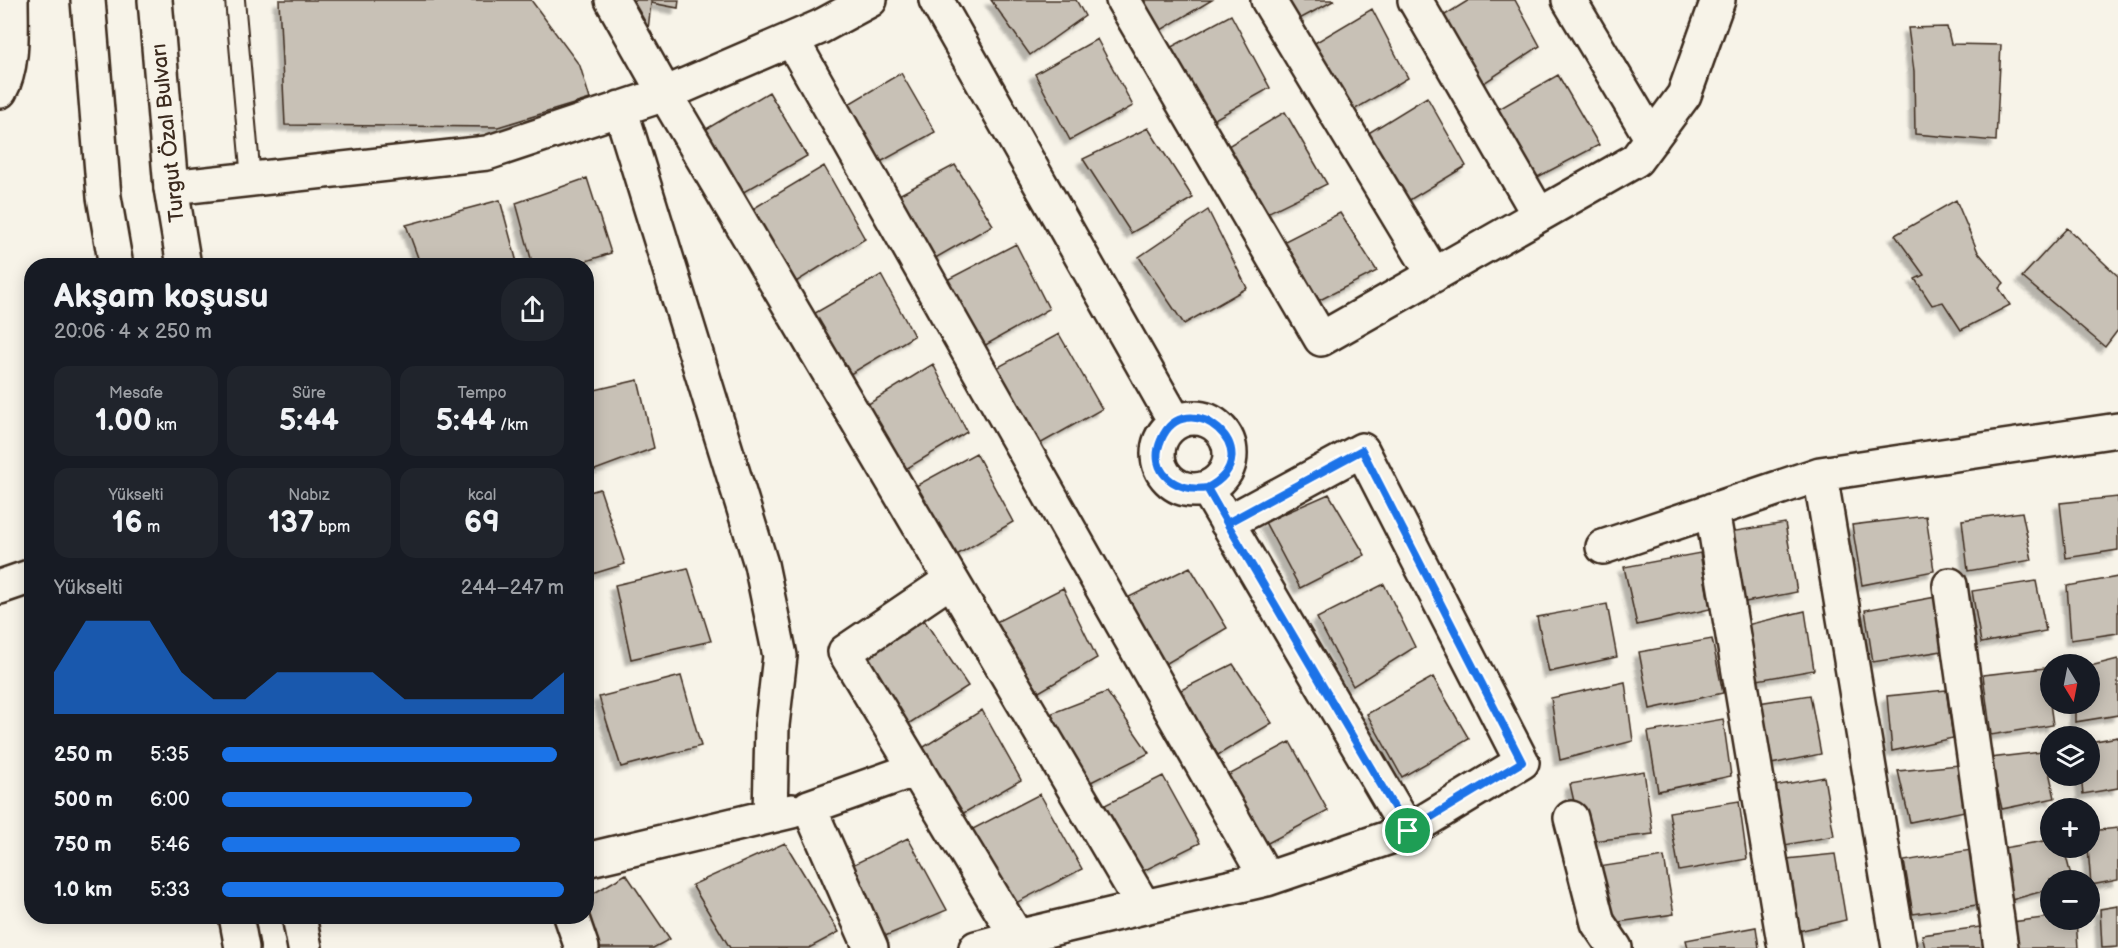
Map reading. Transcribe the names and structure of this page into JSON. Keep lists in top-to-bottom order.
{
  "streets": {
    "main road": ["Turgut Özal Bulvarı"]
  },
  "north": "bottom",
  "page": {
    "heading": ["Akşam koşusu", "20:06 · 4 × 250 m"],
    "stats": [
      ["Mesafe", "1.00 km"],
      ["Süre", "5:44"],
      ["Tempo", "5:44 /km"],
      ["Yükselti", "16 m"],
      ["Nabız", "137 bpm"],
      ["kcal", "69"]
    ],
    "chart": ["Yükselti", "244–247 m"],
    "map_buttons": ["+", "−"],
    "list": [
      {
        "name": "250 m",
        "note": "5:35"
      },
      {
        "name": "500 m",
        "note": "6:00"
      },
      {
        "name": "750 m",
        "note": "5:46"
      },
      {
        "name": "1.0 km",
        "note": "5:33"
      }
    ]
  }
}
